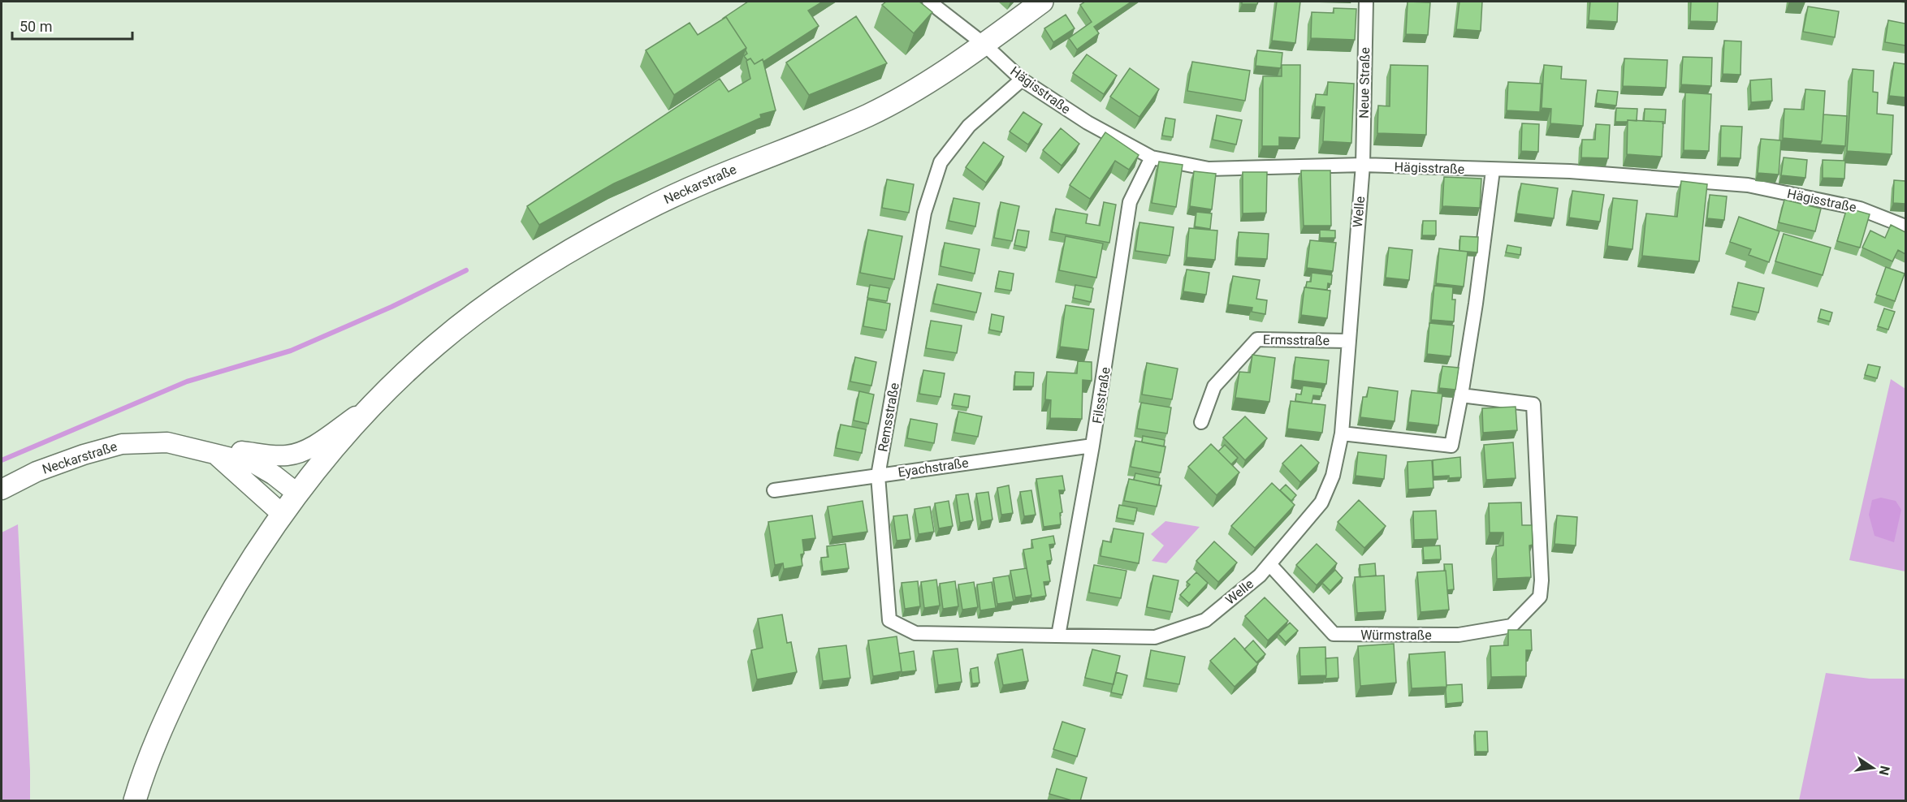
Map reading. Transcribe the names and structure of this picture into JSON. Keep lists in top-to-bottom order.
{
  "streets": {
    "main road": ["Neckarstraße"],
    "street": [
      "Neue Straße",
      "Hägisstraße",
      "Welle",
      "Ermsstraße",
      "Filsstraße",
      "Remsstraße",
      "Eyachstraße",
      "Würmstraße"
    ]
  },
  "crossings": [
    ["Neue Straße", "Hägisstraße"],
    ["Neue Straße", "Welle"],
    ["Hägisstraße", "Neckarstraße"],
    ["Hägisstraße", "Welle"],
    ["Hägisstraße", "Filsstraße"],
    ["Hägisstraße", "Remsstraße"],
    ["Welle", "Ermsstraße"],
    ["Welle", "Filsstraße"],
    ["Welle", "Remsstraße"],
    ["Welle", "Würmstraße"],
    ["Filsstraße", "Remsstraße"],
    ["Filsstraße", "Eyachstraße"],
    ["Remsstraße", "Eyachstraße"]
  ],
  "scale_bar": "50 m",
  "north": "right"
}
